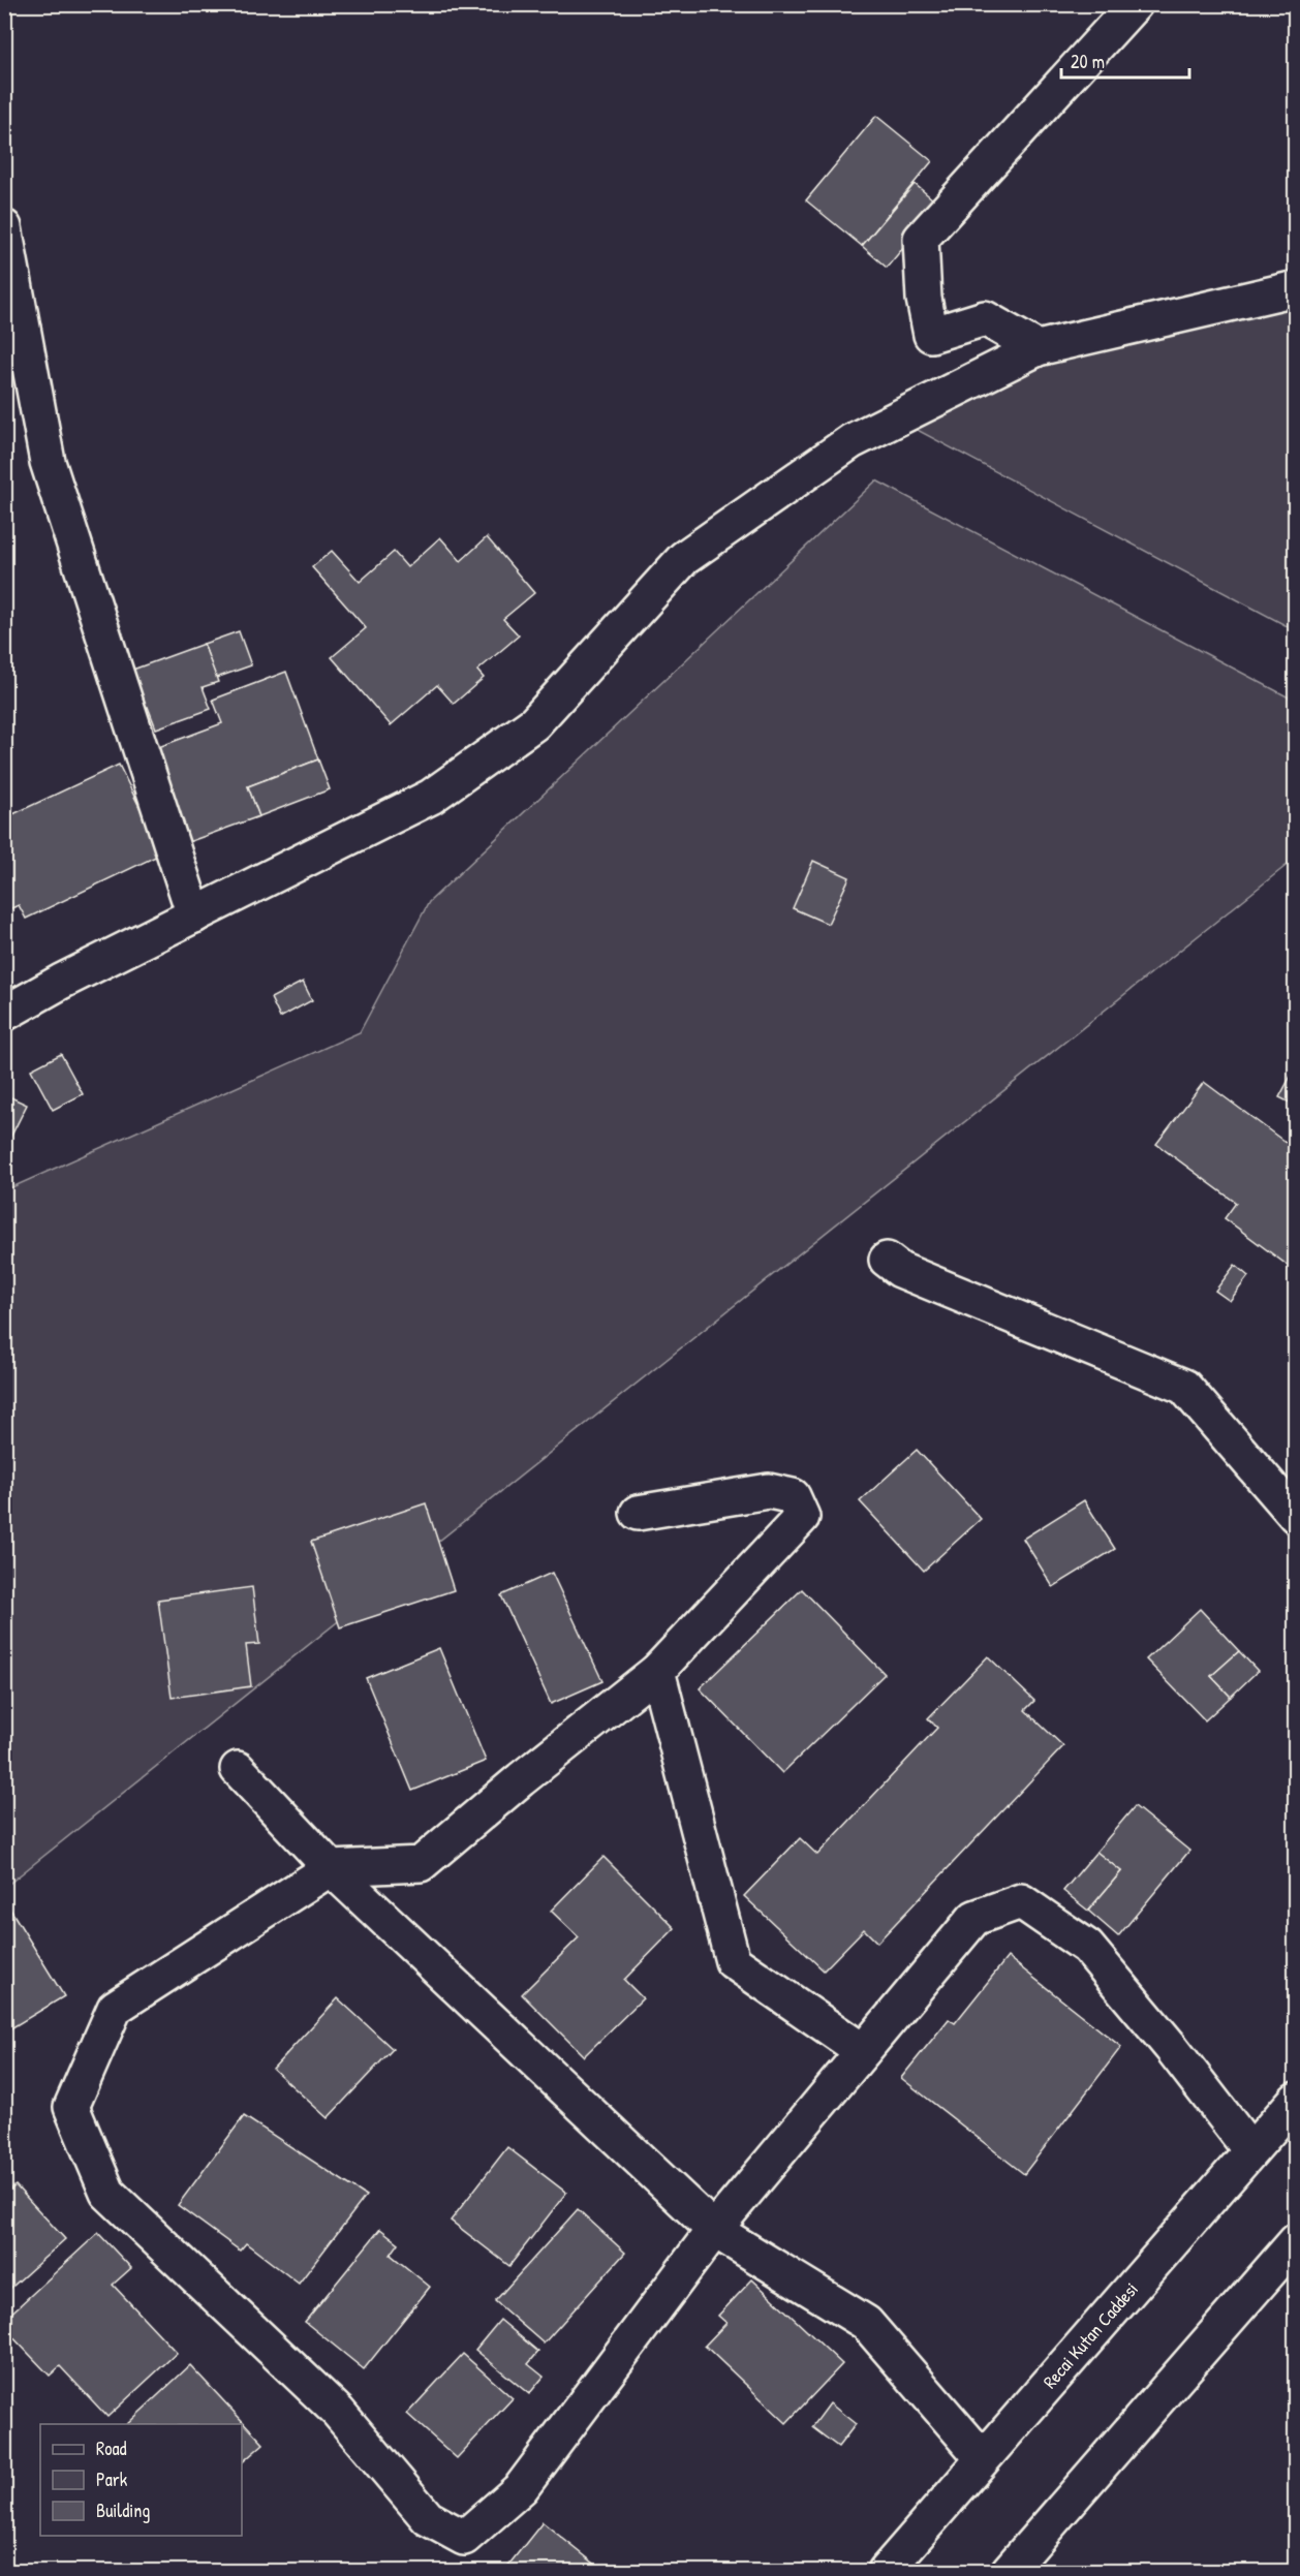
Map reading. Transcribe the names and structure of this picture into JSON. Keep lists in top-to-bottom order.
{
  "streets": {
    "street": ["Recai Kutan Caddesi"]
  },
  "legend": ["Road", "Park", "Building"],
  "scale_bar": "20 m"
}
